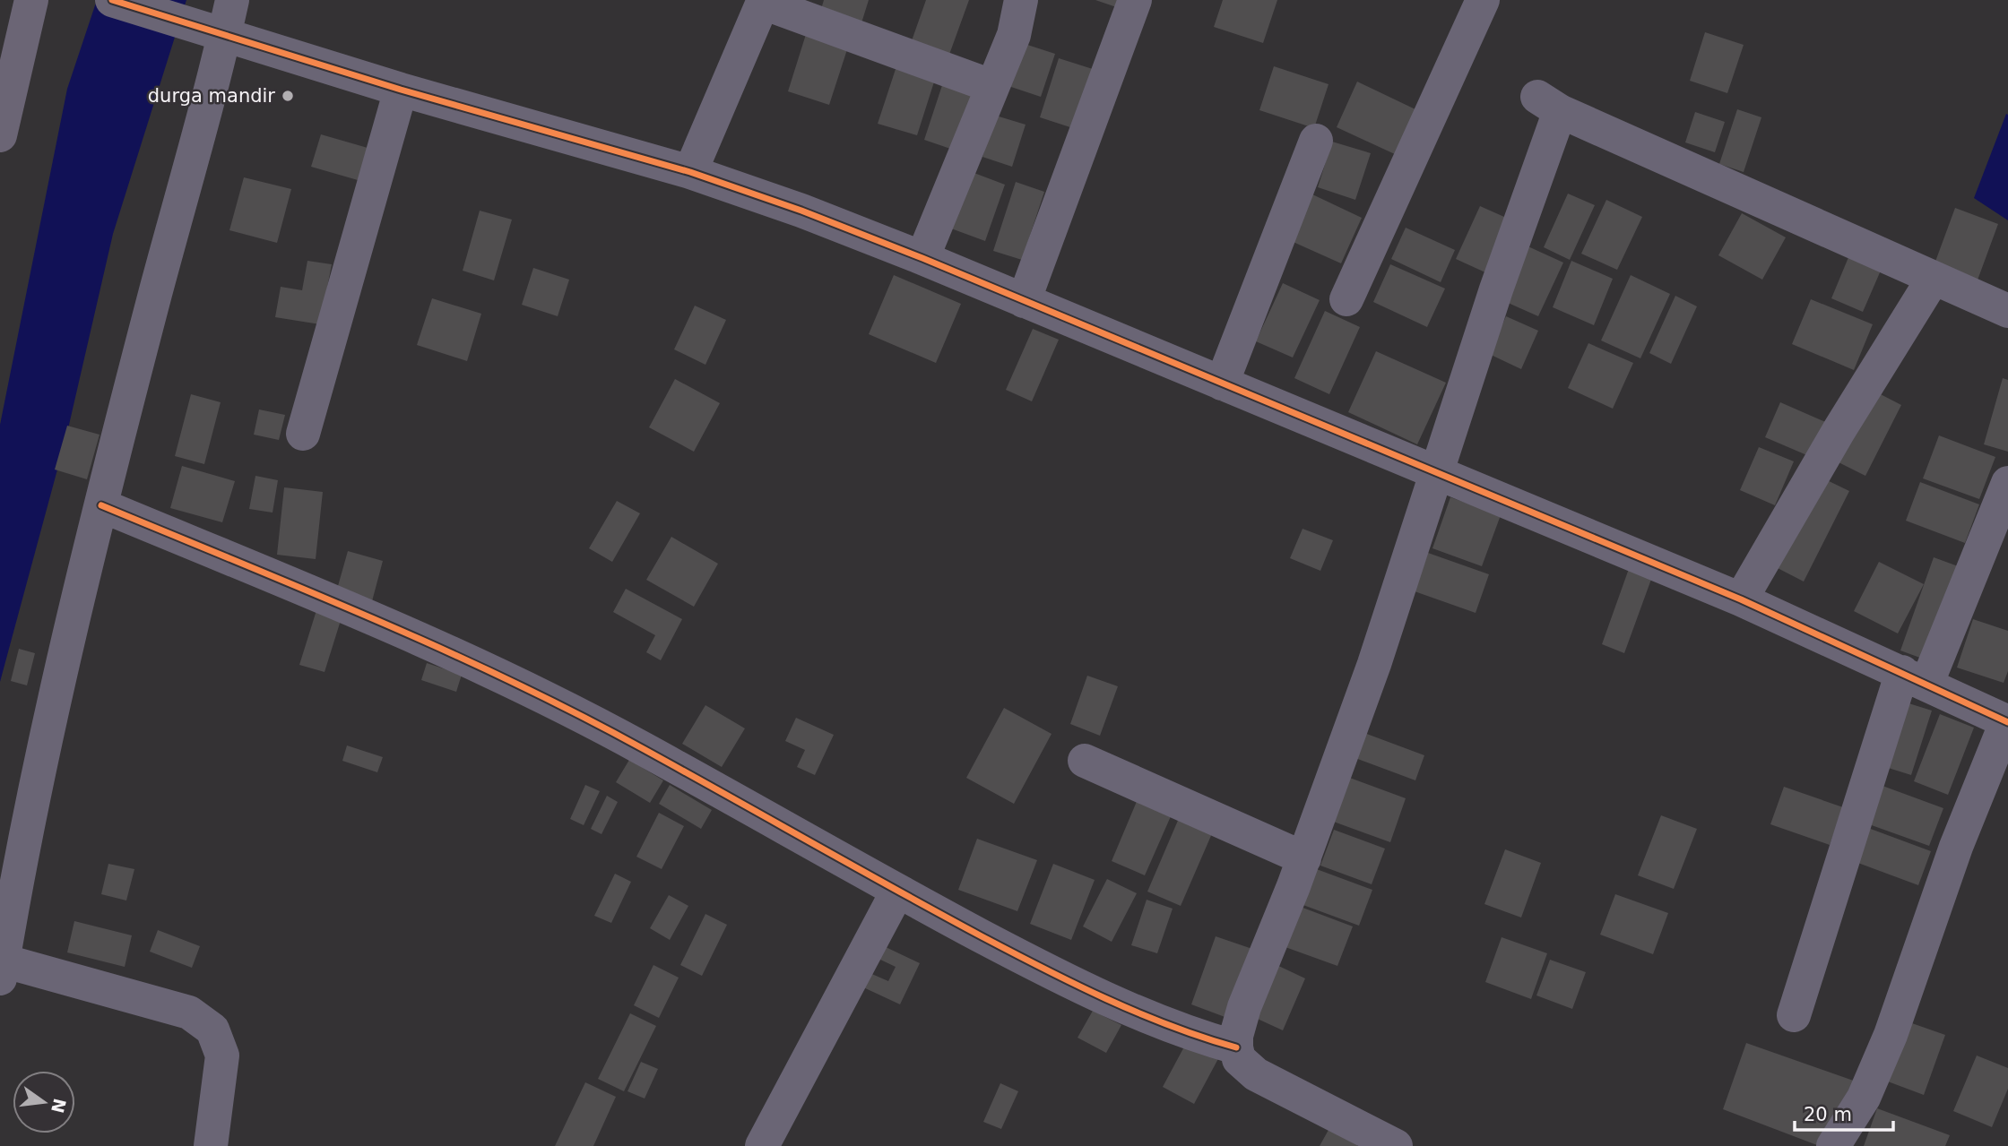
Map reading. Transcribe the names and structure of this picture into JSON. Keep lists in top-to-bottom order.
{
  "places": ["durga mandir"],
  "scale_bar": "20 m",
  "north": "right"
}
